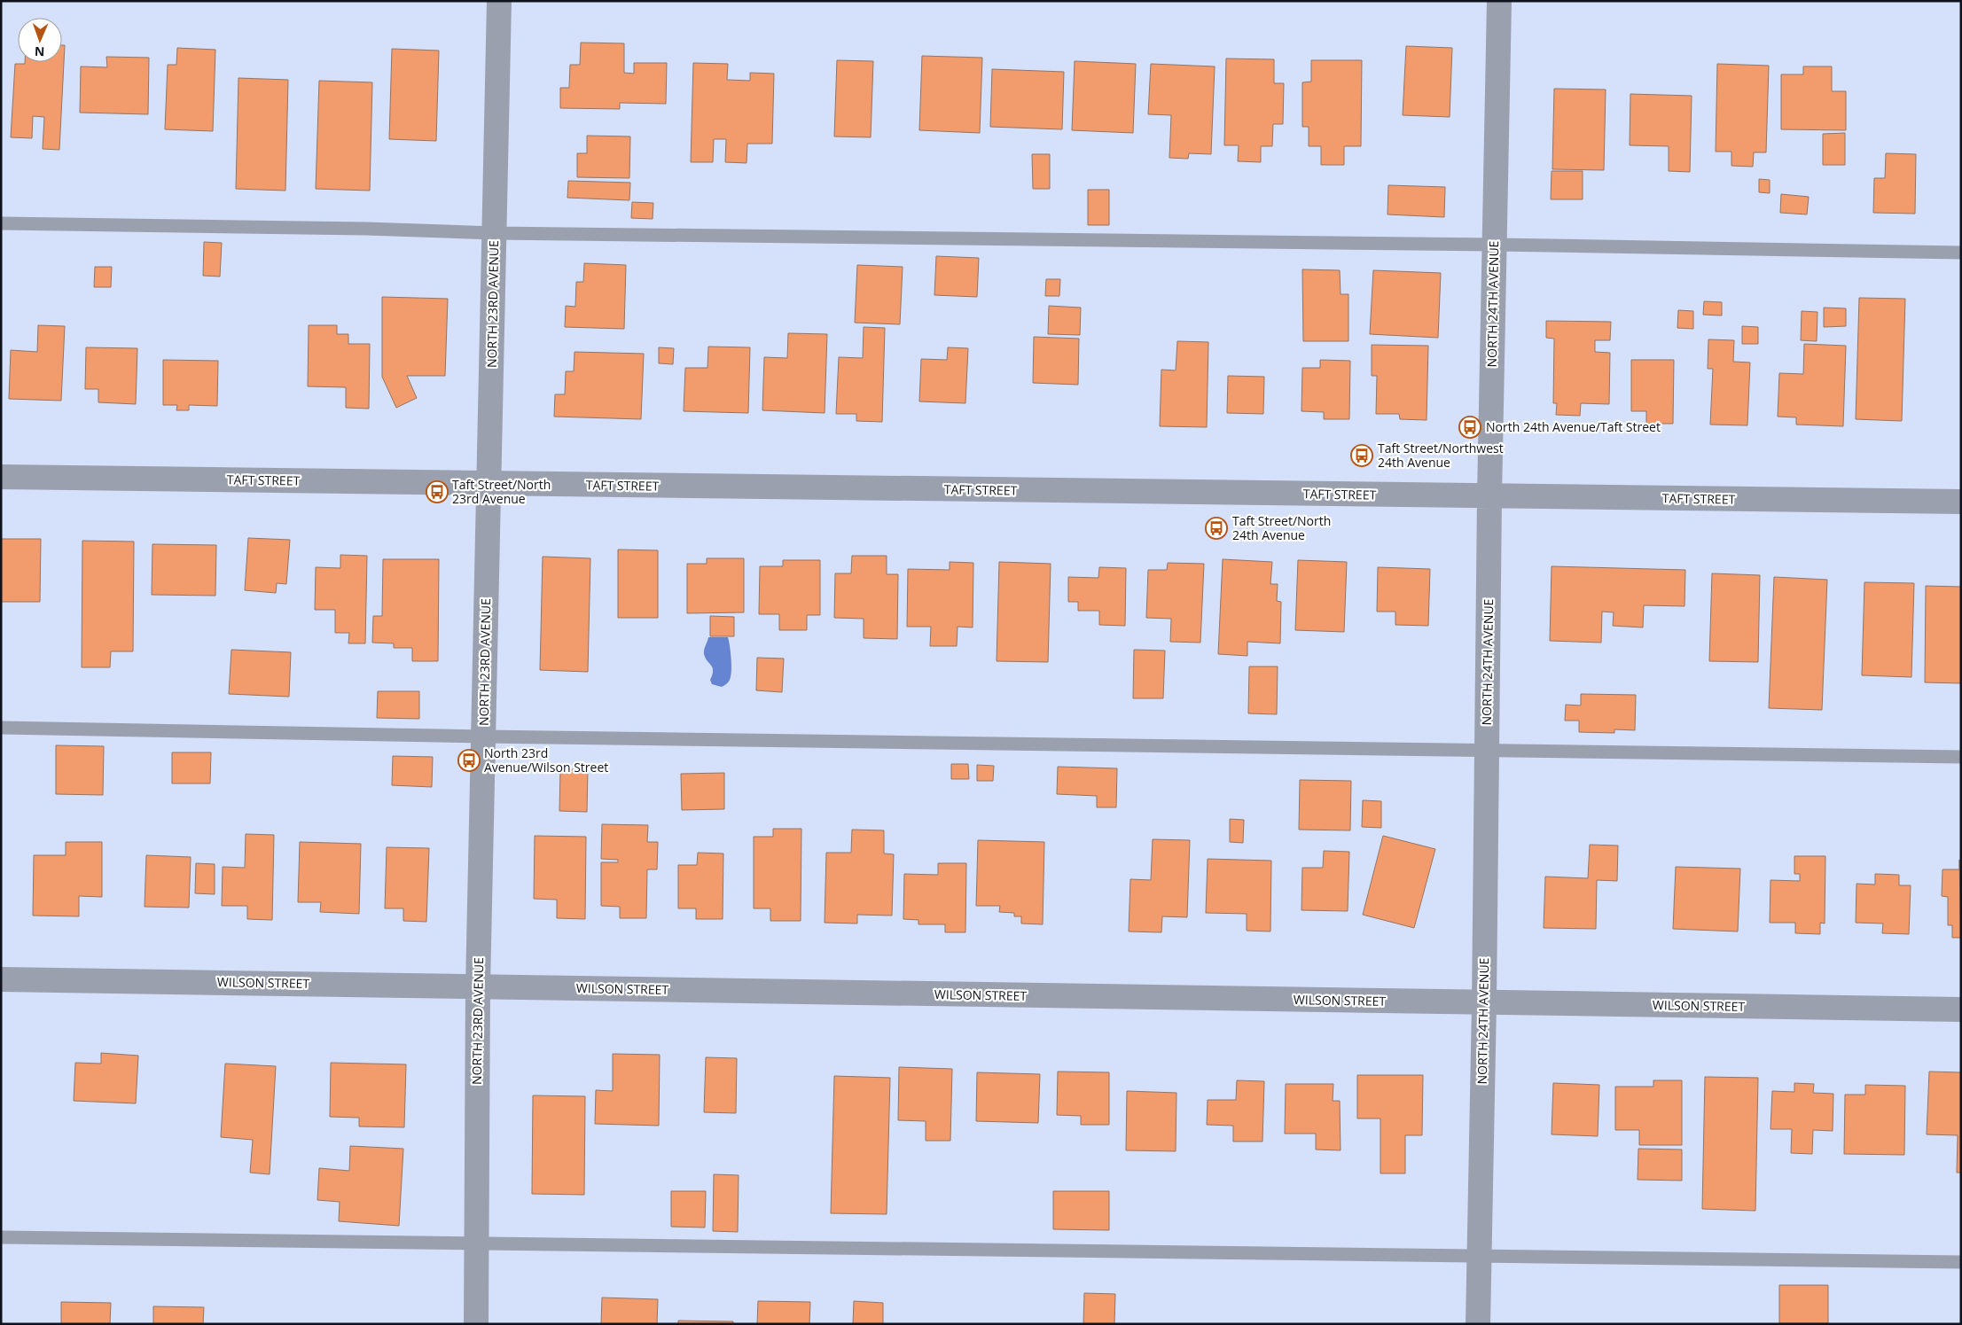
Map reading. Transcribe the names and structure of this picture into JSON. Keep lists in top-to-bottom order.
{
  "streets": {
    "street": [
      "NORTH 23RD AVENUE",
      "NORTH 24TH AVENUE",
      "TAFT STREET",
      "WILSON STREET"
    ]
  },
  "crossings": [
    ["NORTH 23RD AVENUE", "TAFT STREET"],
    ["NORTH 23RD AVENUE", "WILSON STREET"],
    ["NORTH 24TH AVENUE", "TAFT STREET"],
    ["NORTH 24TH AVENUE", "WILSON STREET"]
  ],
  "places": {
    "bus stop": [
      "North 24th Avenue/Taft Street",
      "Taft Street/Northwest 24th Avenue",
      "Taft Street/North 23rd Avenue",
      "Taft Street/North 24th Avenue",
      "North 23rd Avenue/Wilson Street"
    ]
  },
  "north": "bottom"
}
